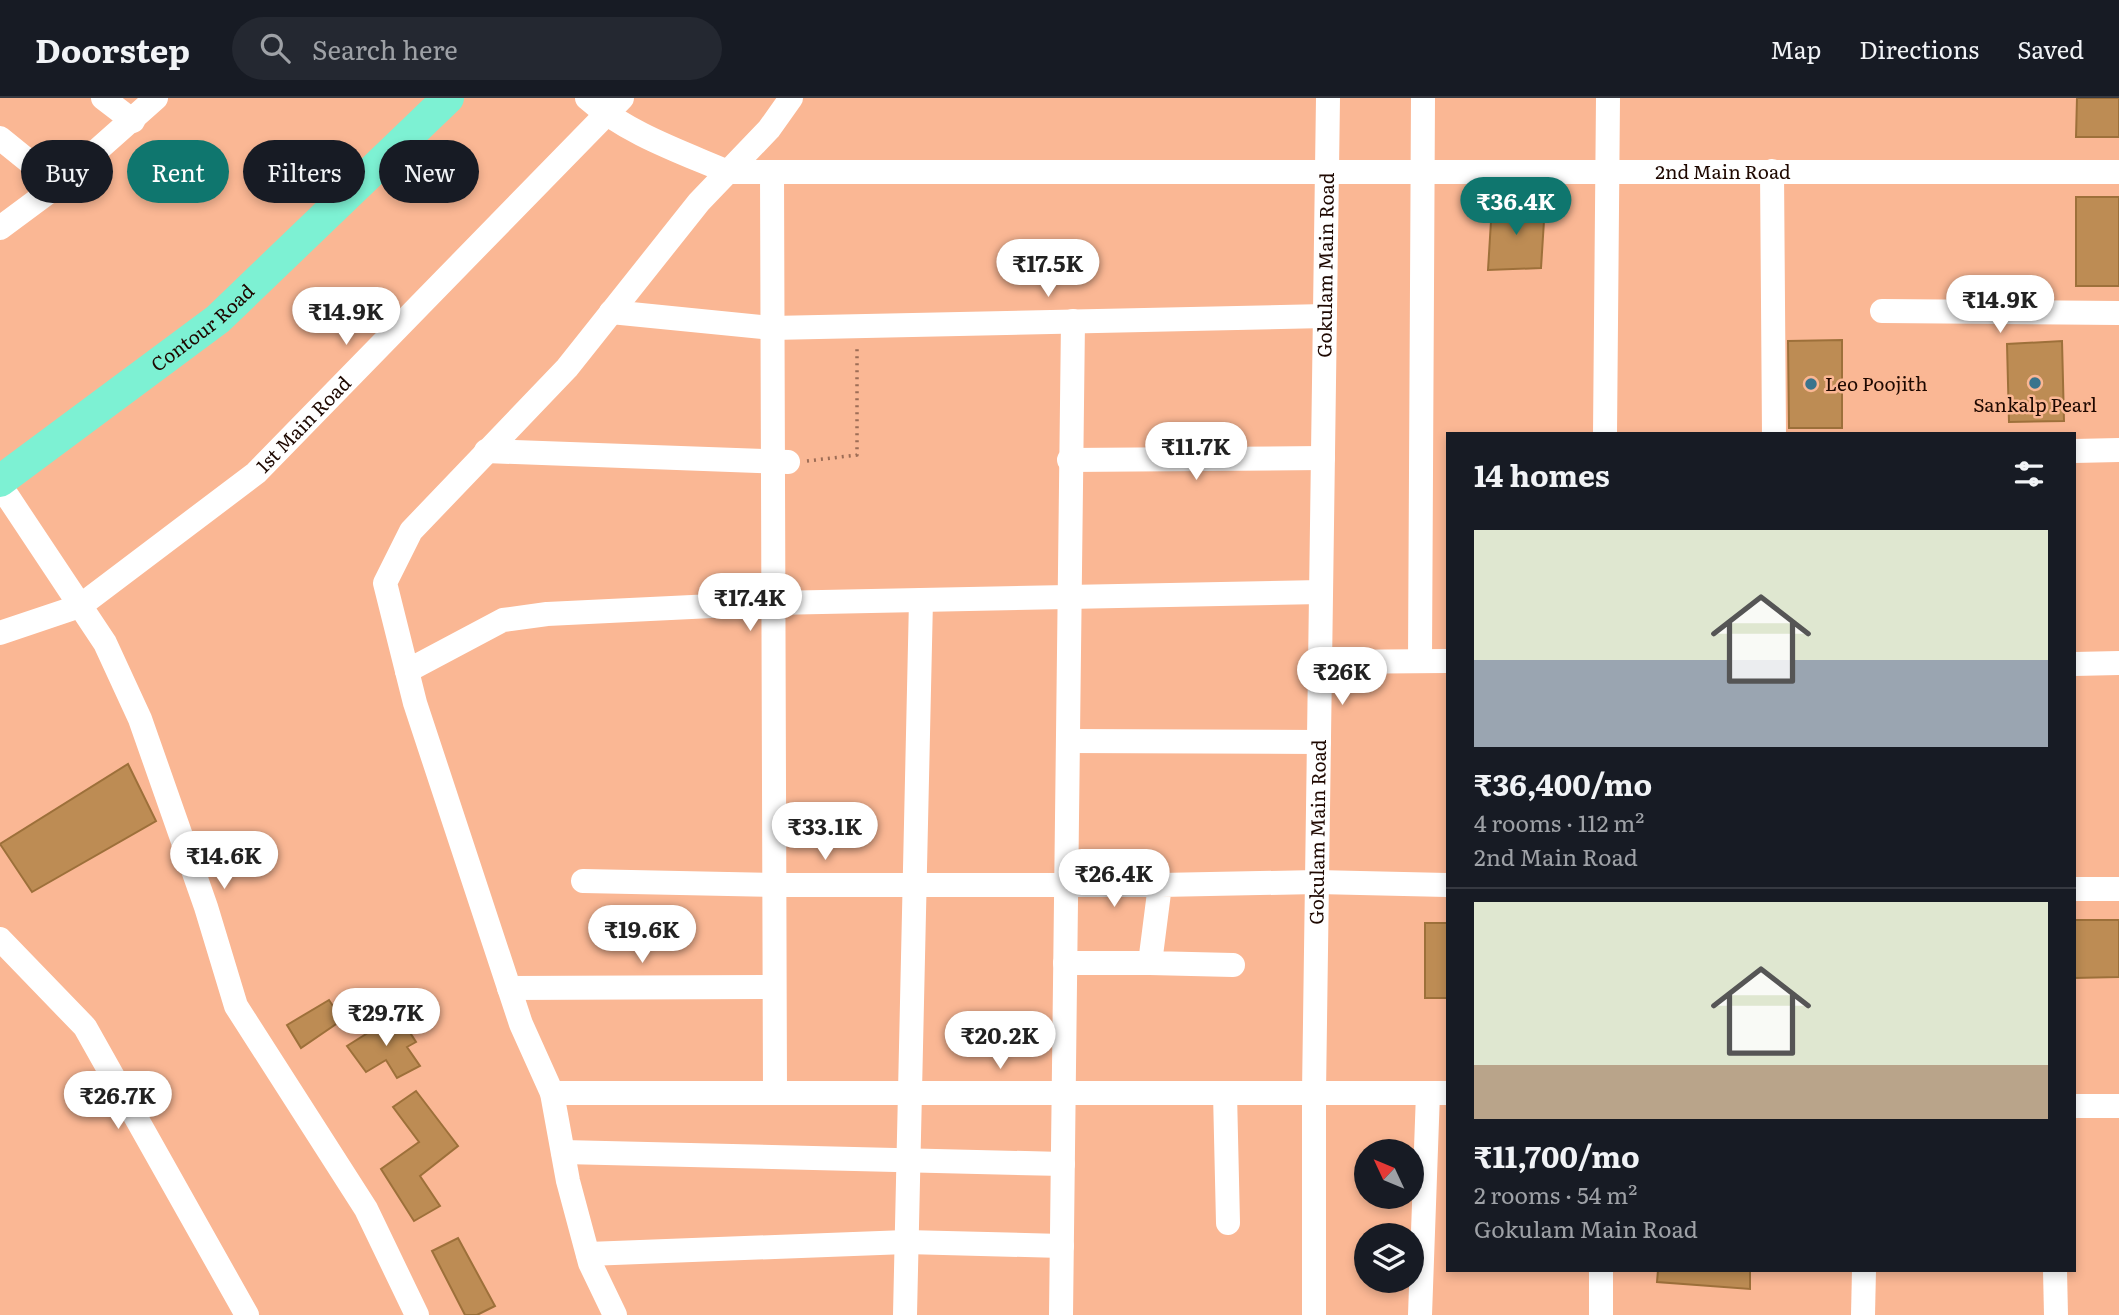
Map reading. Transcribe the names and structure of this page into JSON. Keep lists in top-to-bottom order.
{
  "streets": {
    "main road": ["Contour Road"],
    "street": ["2nd Main Road", "Gokulam Main Road", "1st Main Road"]
  },
  "crossings": [
    ["2nd Main Road", "Gokulam Main Road"]
  ],
  "places": ["Sankalp Pearl", "Leo Poojith"],
  "north": "top left",
  "page": {
    "header": "Doorstep",
    "search": "Search here",
    "nav": ["Map", "Directions", "Saved"],
    "chip": [
      "Buy",
      "Rent",
      "Filters",
      "New"
    ],
    "price": [
      "₹36.4K",
      "₹17.5K",
      "₹14.9K",
      "₹14.9K",
      "₹11.7K",
      "₹17.4K",
      "₹26K",
      "₹33.1K",
      "₹14.6K",
      "₹26.4K",
      "₹19.6K",
      "₹29.7K",
      "₹20.2K",
      "₹26.7K"
    ],
    "heading": "14 homes",
    "list": [
      {
        "name": "₹36,400/mo",
        "note": "4 rooms · 112 m² · 2nd Main Road"
      },
      {
        "name": "₹11,700/mo",
        "note": "2 rooms · 54 m² · Gokulam Main Road"
      }
    ]
  }
}
